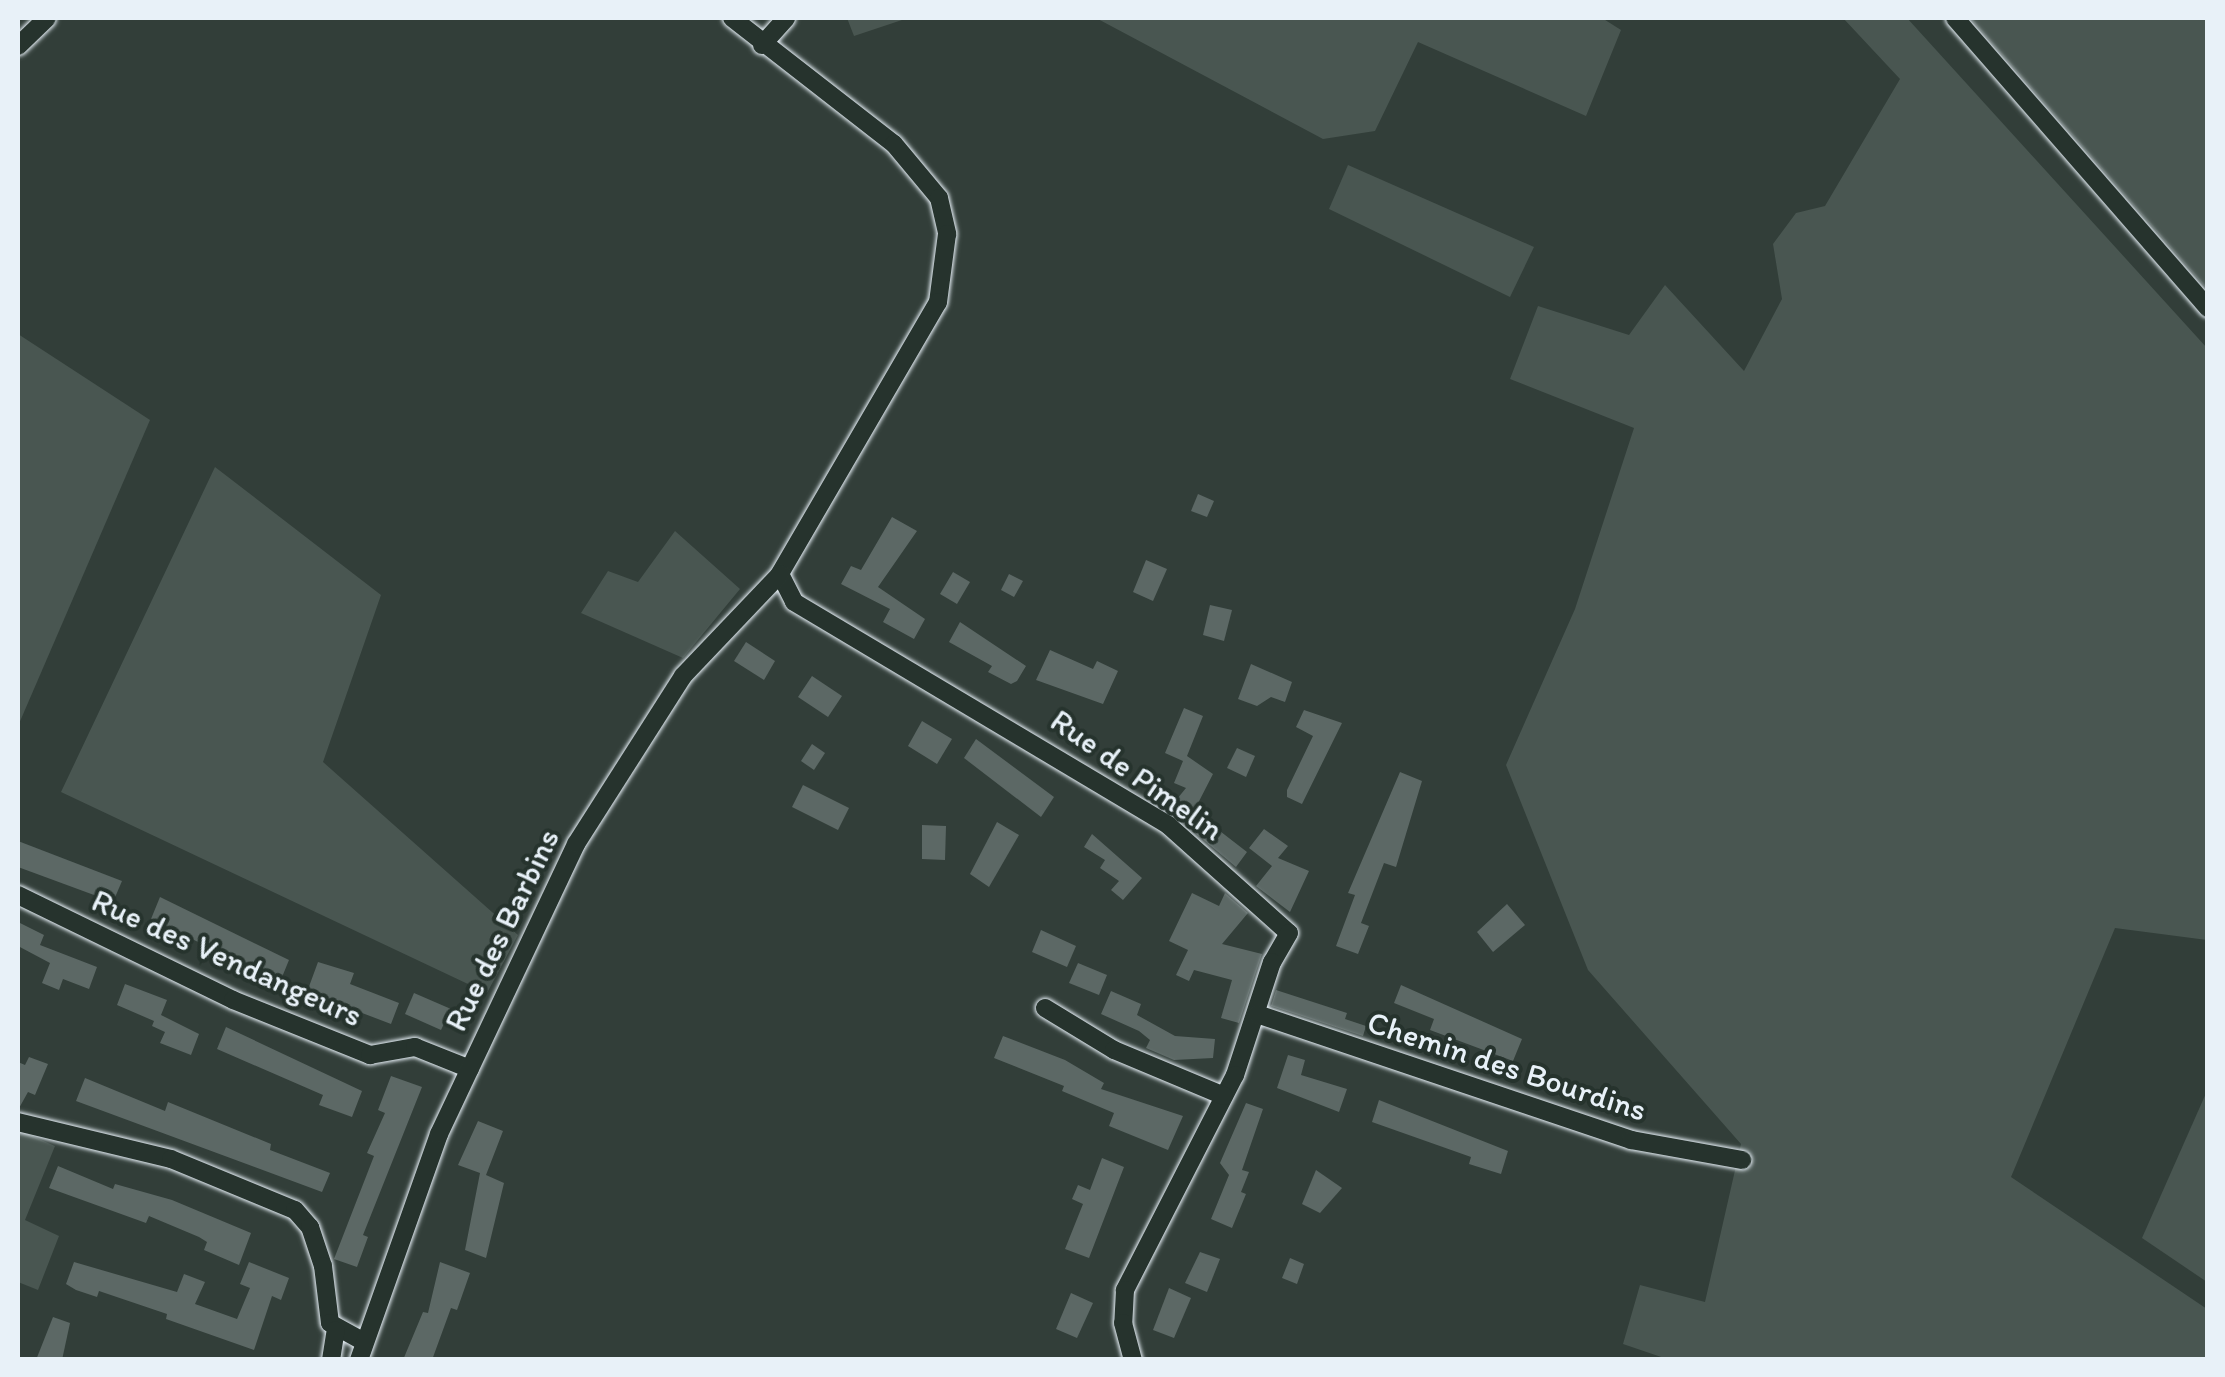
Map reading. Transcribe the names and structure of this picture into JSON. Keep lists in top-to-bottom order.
{
  "streets": {
    "street": [
      "Rue de Pimelin",
      "Rue des Barbins",
      "Rue des Vendangeurs",
      "Chemin des Bourdins"
    ]
  },
  "crossings": [
    ["Rue de Pimelin", "Rue des Barbins"],
    ["Rue de Pimelin", "Chemin des Bourdins"],
    ["Rue des Barbins", "Rue des Vendangeurs"]
  ]
}
